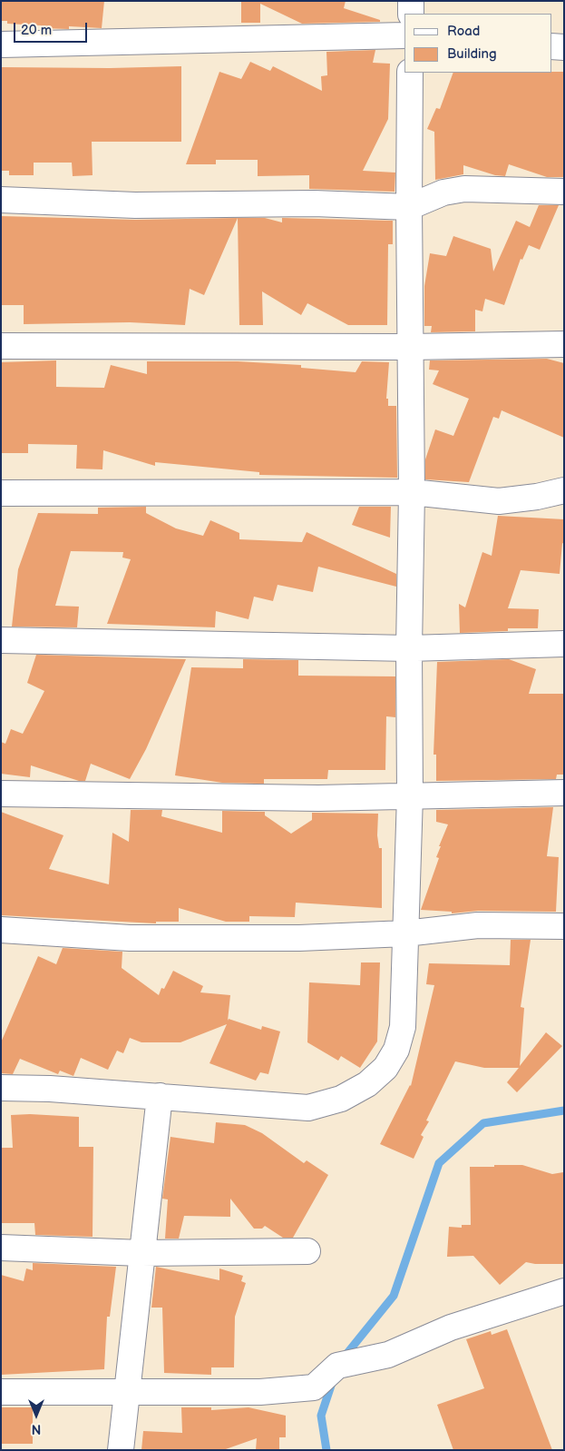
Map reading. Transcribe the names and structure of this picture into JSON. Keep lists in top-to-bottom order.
{
  "legend": ["Road", "Building"],
  "scale_bar": "20 m",
  "north": "bottom"
}
